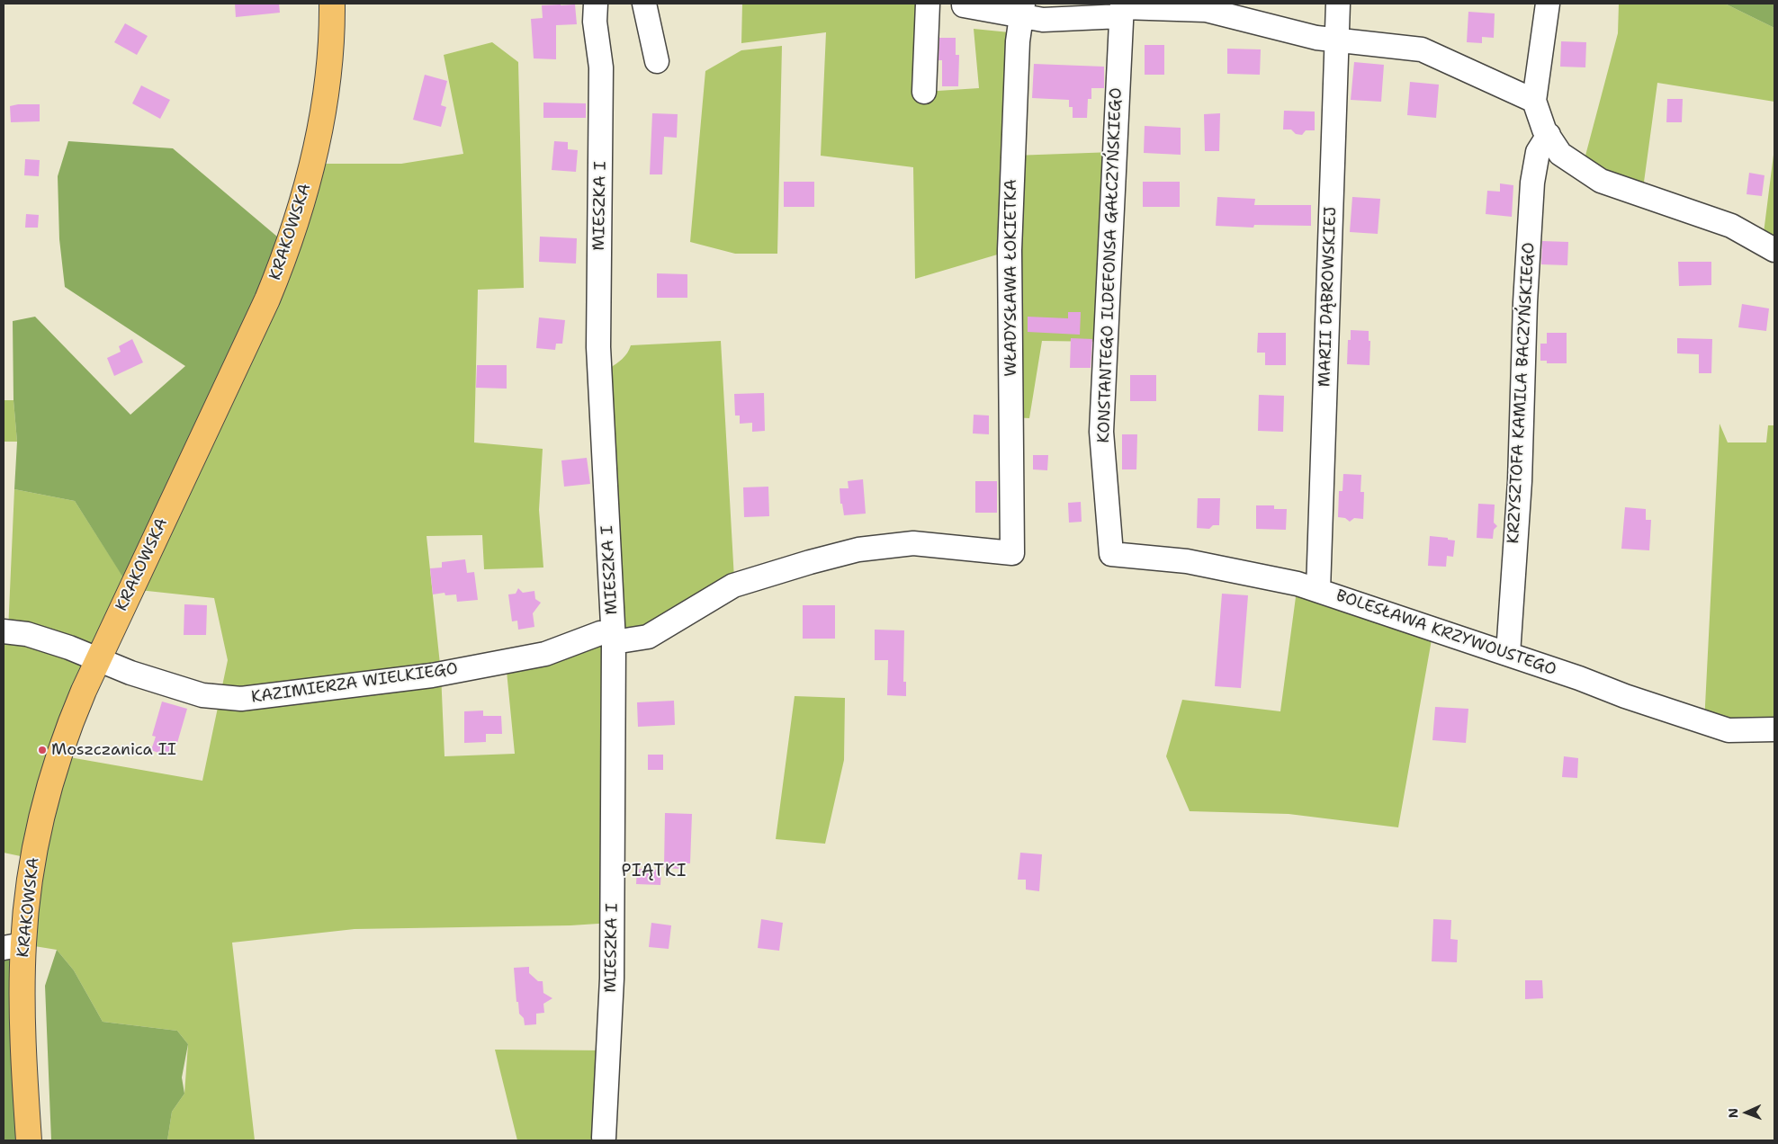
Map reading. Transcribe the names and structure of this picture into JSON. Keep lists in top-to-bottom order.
{
  "streets": {
    "main road": ["KRAKOWSKA"],
    "street": [
      "MIESZKA I",
      "KONSTANTEGO ILDEFONSA GAŁCZYŃSKIEGO",
      "WŁADYSŁAWA ŁOKIETKA",
      "MARII DĄBROWSKIEJ",
      "KRZYSZTOFA KAMILA BACZYŃSKIEGO",
      "BOLESŁAWA KRZYWOUSTEGO",
      "KAZIMIERZA WIELKIEGO"
    ]
  },
  "crossings": [
    ["MIESZKA I", "WŁADYSŁAWA ŁOKIETKA"],
    ["MIESZKA I", "KAZIMIERZA WIELKIEGO"],
    ["KRAKOWSKA", "KAZIMIERZA WIELKIEGO"],
    ["KONSTANTEGO ILDEFONSA GAŁCZYŃSKIEGO", "BOLESŁAWA KRZYWOUSTEGO"],
    ["WŁADYSŁAWA ŁOKIETKA", "KAZIMIERZA WIELKIEGO"],
    ["MARII DĄBROWSKIEJ", "BOLESŁAWA KRZYWOUSTEGO"],
    ["KRZYSZTOFA KAMILA BACZYŃSKIEGO", "BOLESŁAWA KRZYWOUSTEGO"]
  ],
  "districts": ["PIĄTKI"],
  "places": ["Moszczanica II"],
  "north": "left"
}
